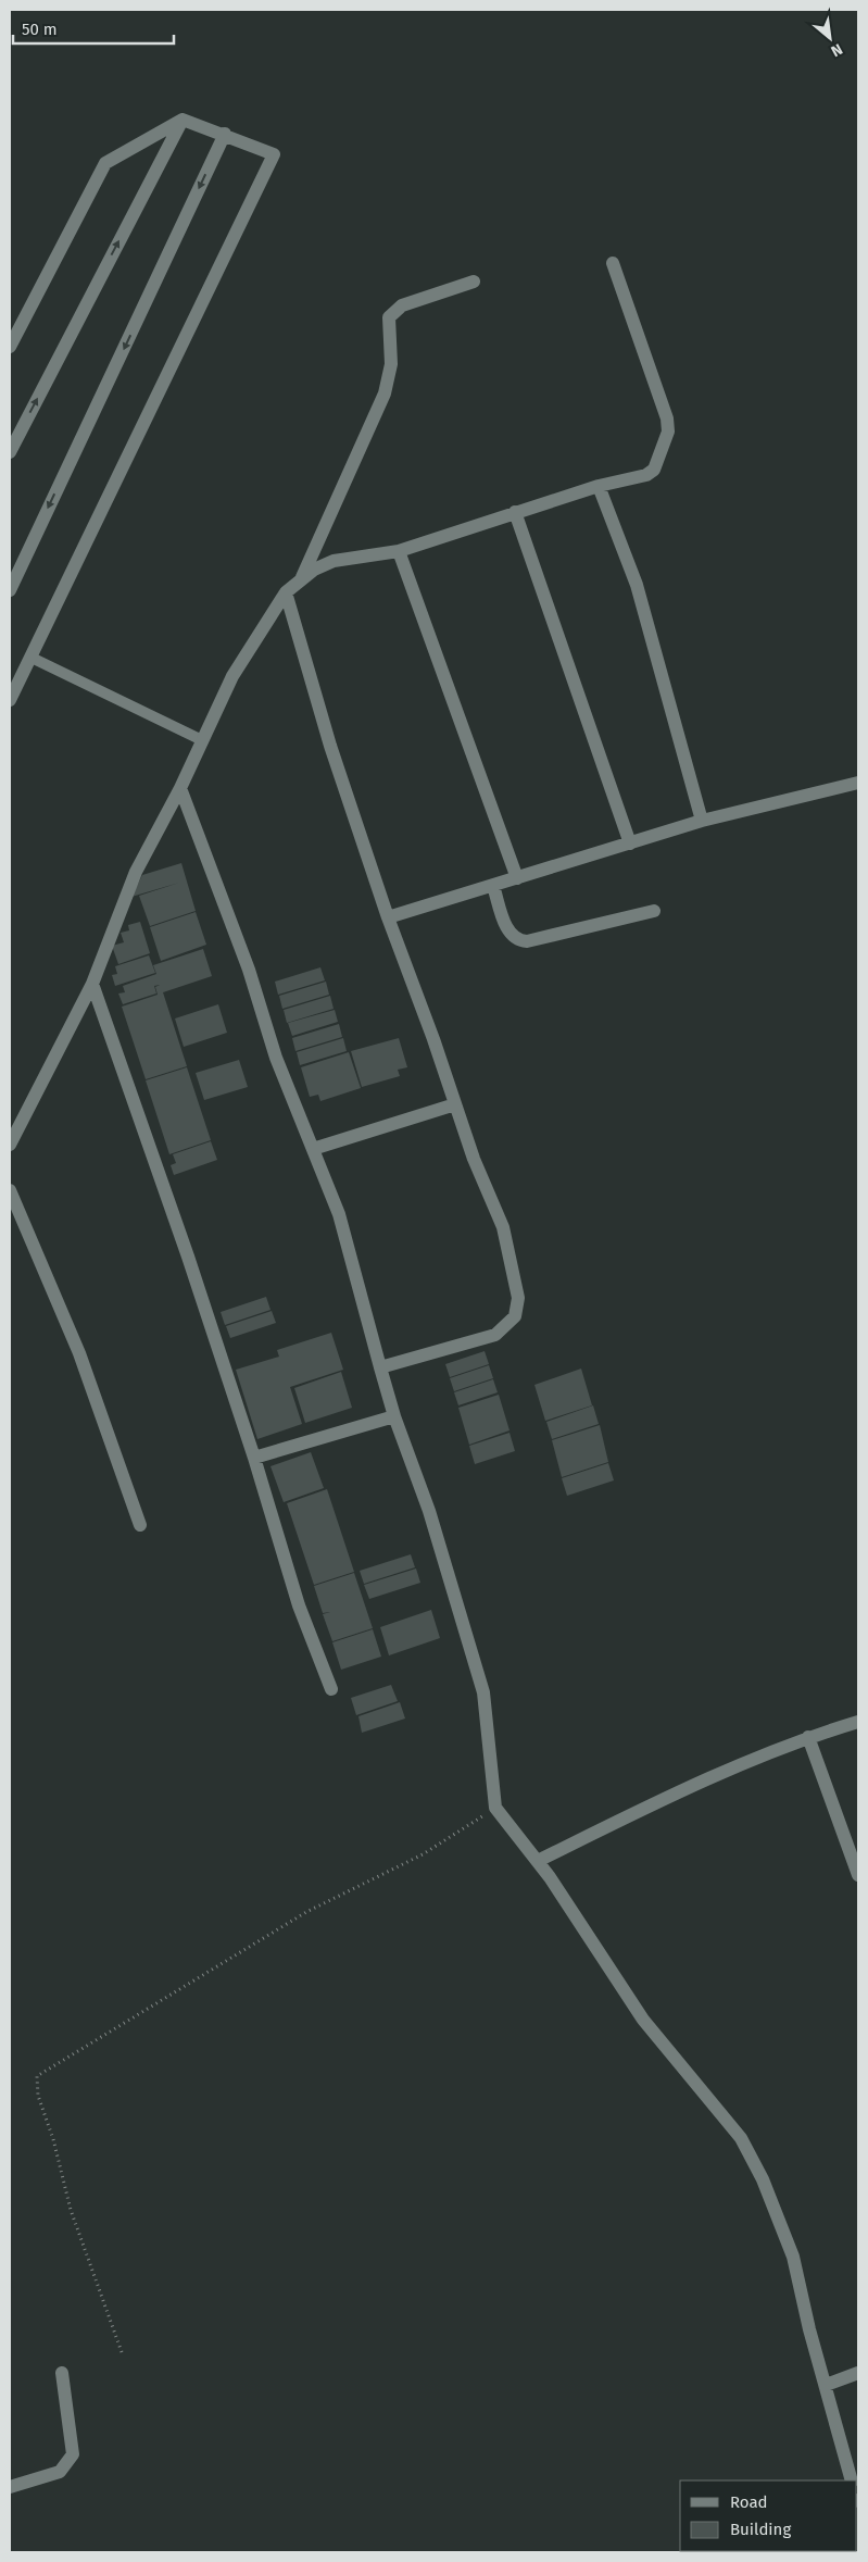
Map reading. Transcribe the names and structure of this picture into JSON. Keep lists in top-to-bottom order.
{
  "legend": ["Road", "Building"],
  "scale_bar": "50 m",
  "north": "bottom right"
}
